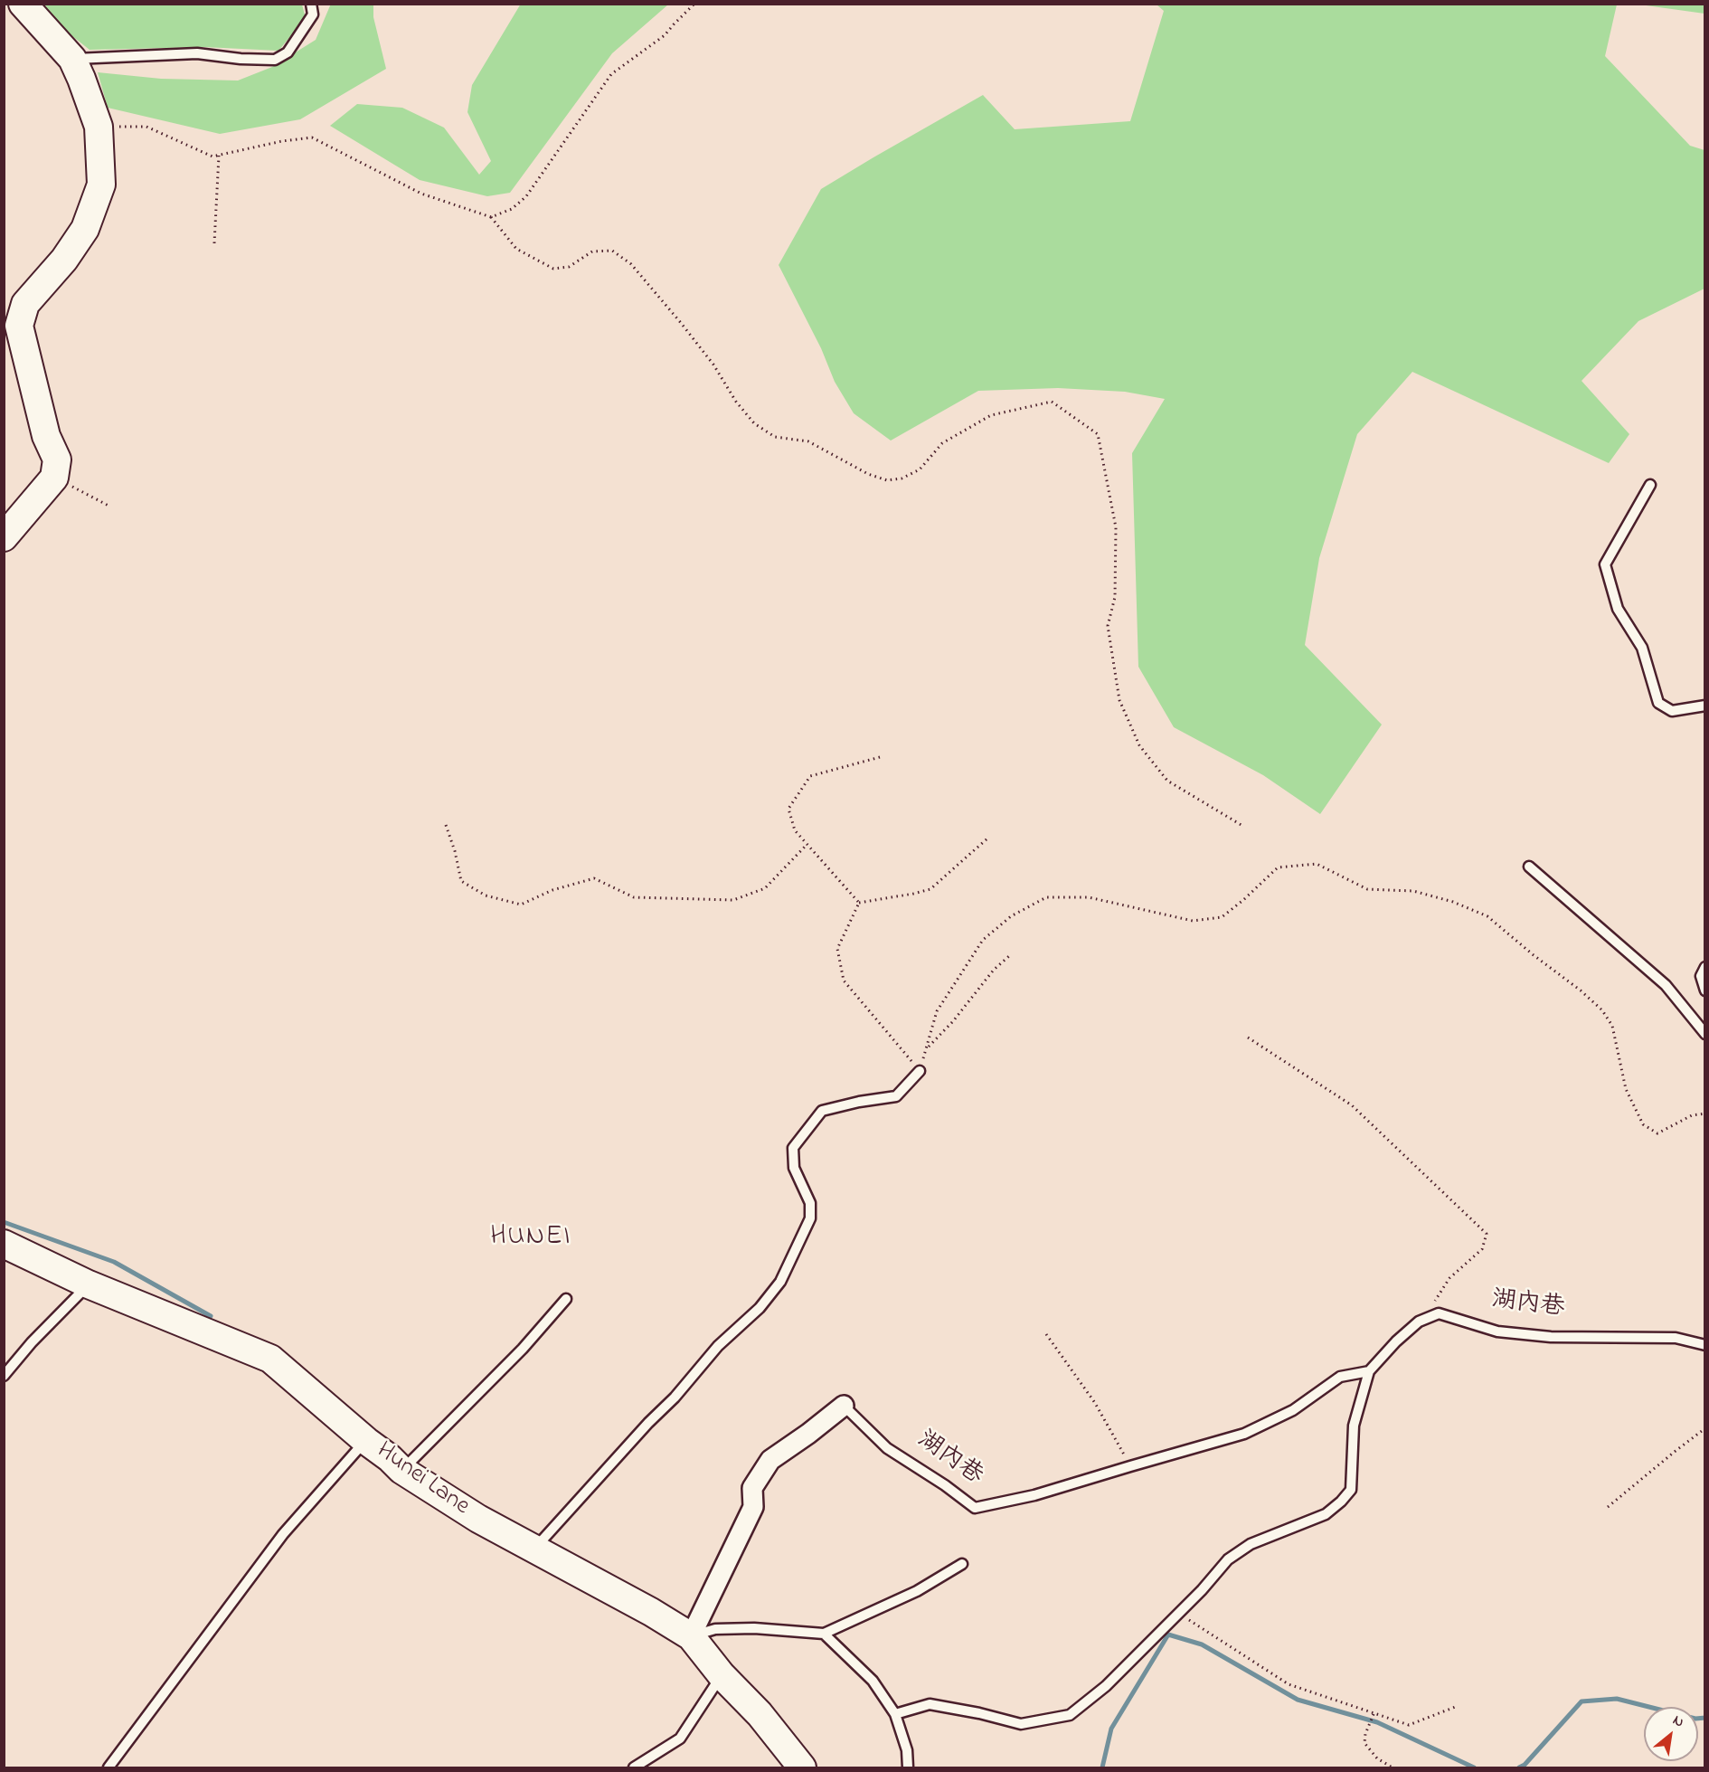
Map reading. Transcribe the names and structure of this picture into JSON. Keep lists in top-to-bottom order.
{
  "streets": {
    "street": ["湖內巷", "Hunei Lane"]
  },
  "crossings": [
    ["湖內巷", "Hunei Lane"]
  ],
  "districts": ["HUNEI"],
  "north": "top right"
}
